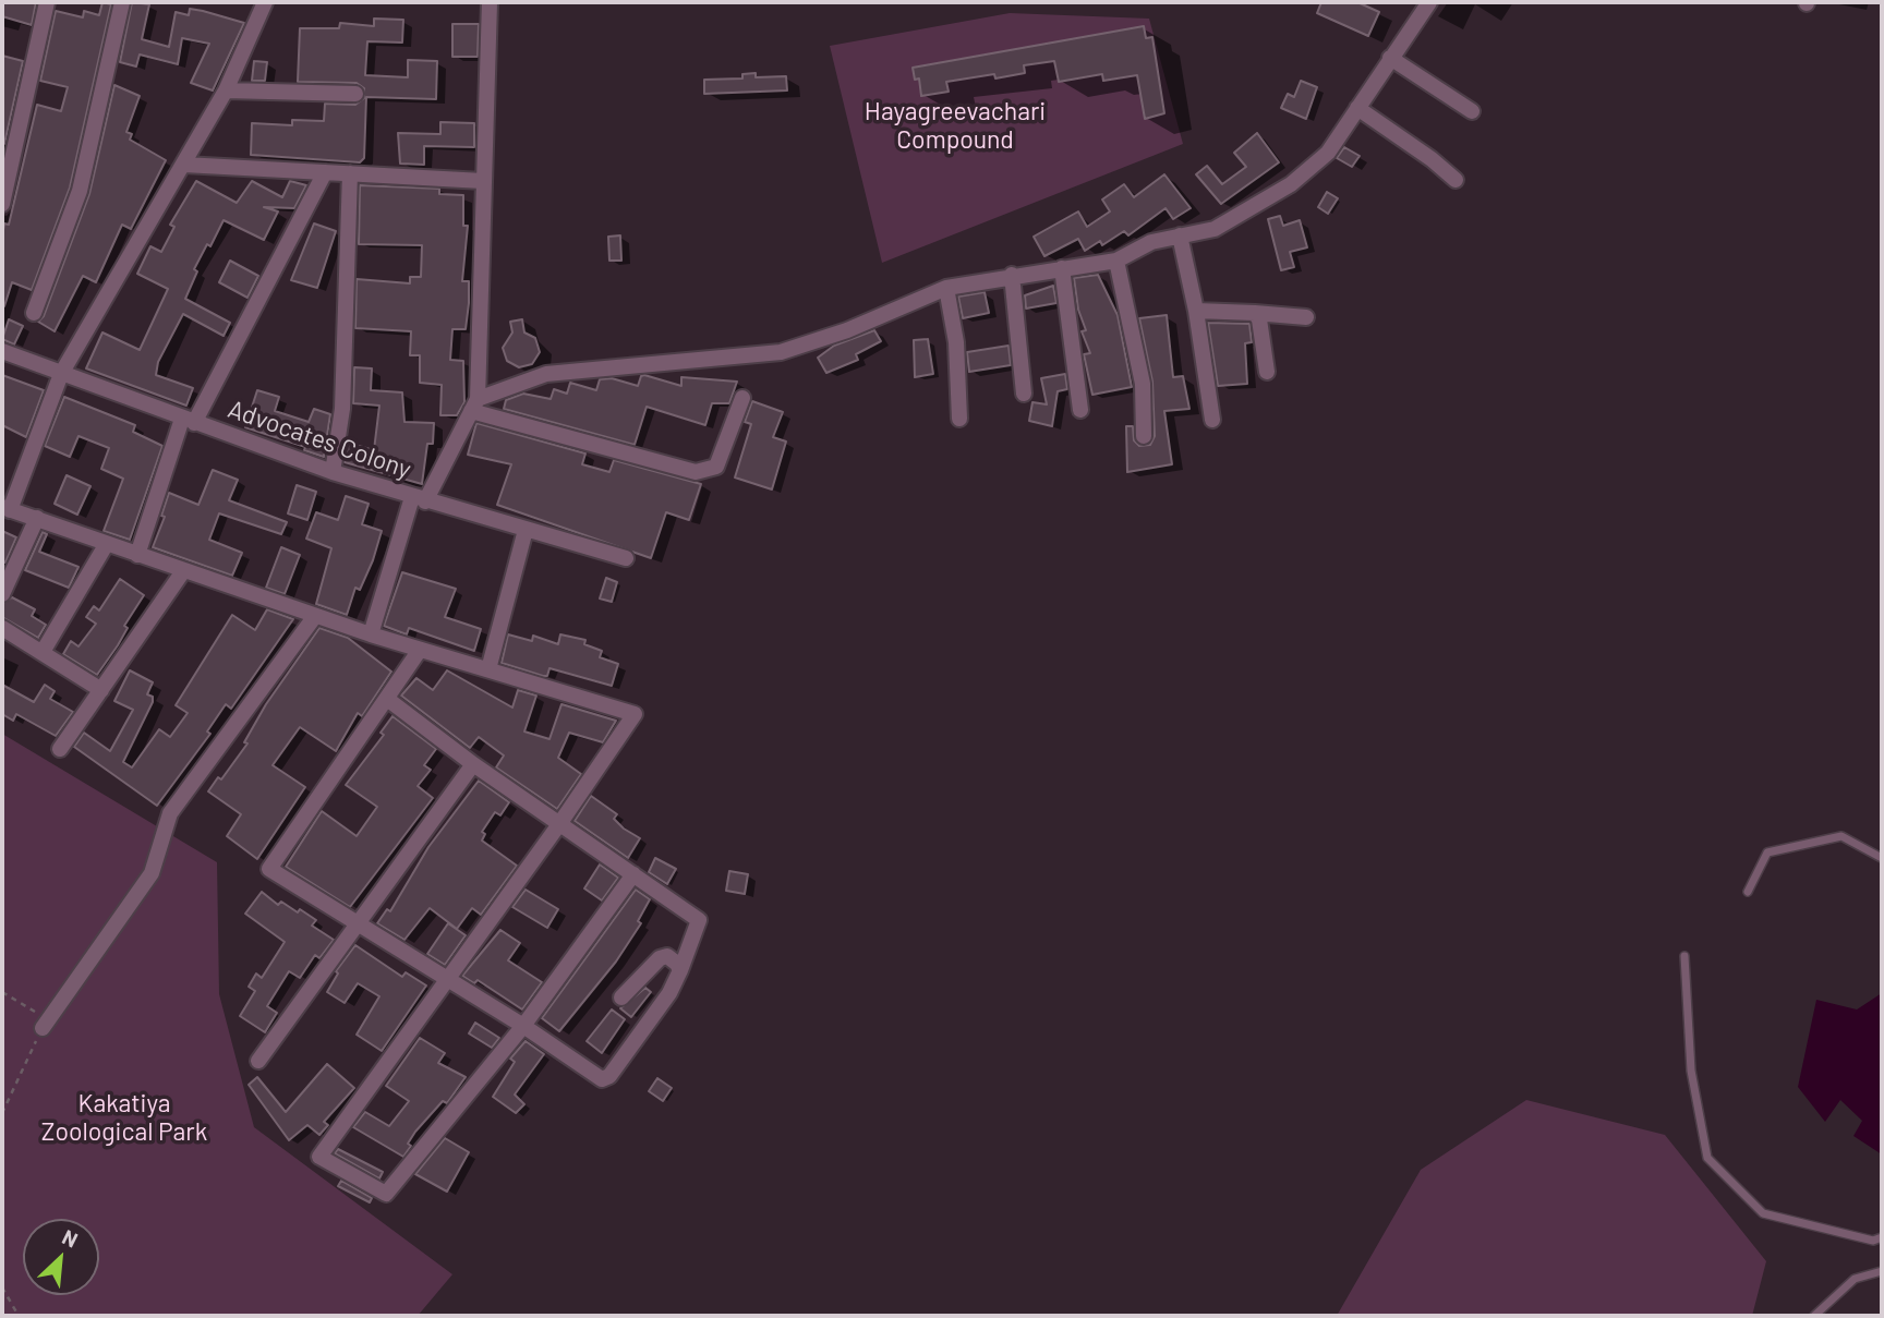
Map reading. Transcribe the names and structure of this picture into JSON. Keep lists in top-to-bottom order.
{
  "streets": {
    "street": ["Advocates Colony"]
  },
  "parks": ["Hayagreevachari Compound", "Kakatiya Zoological Park"],
  "north": "top right"
}
